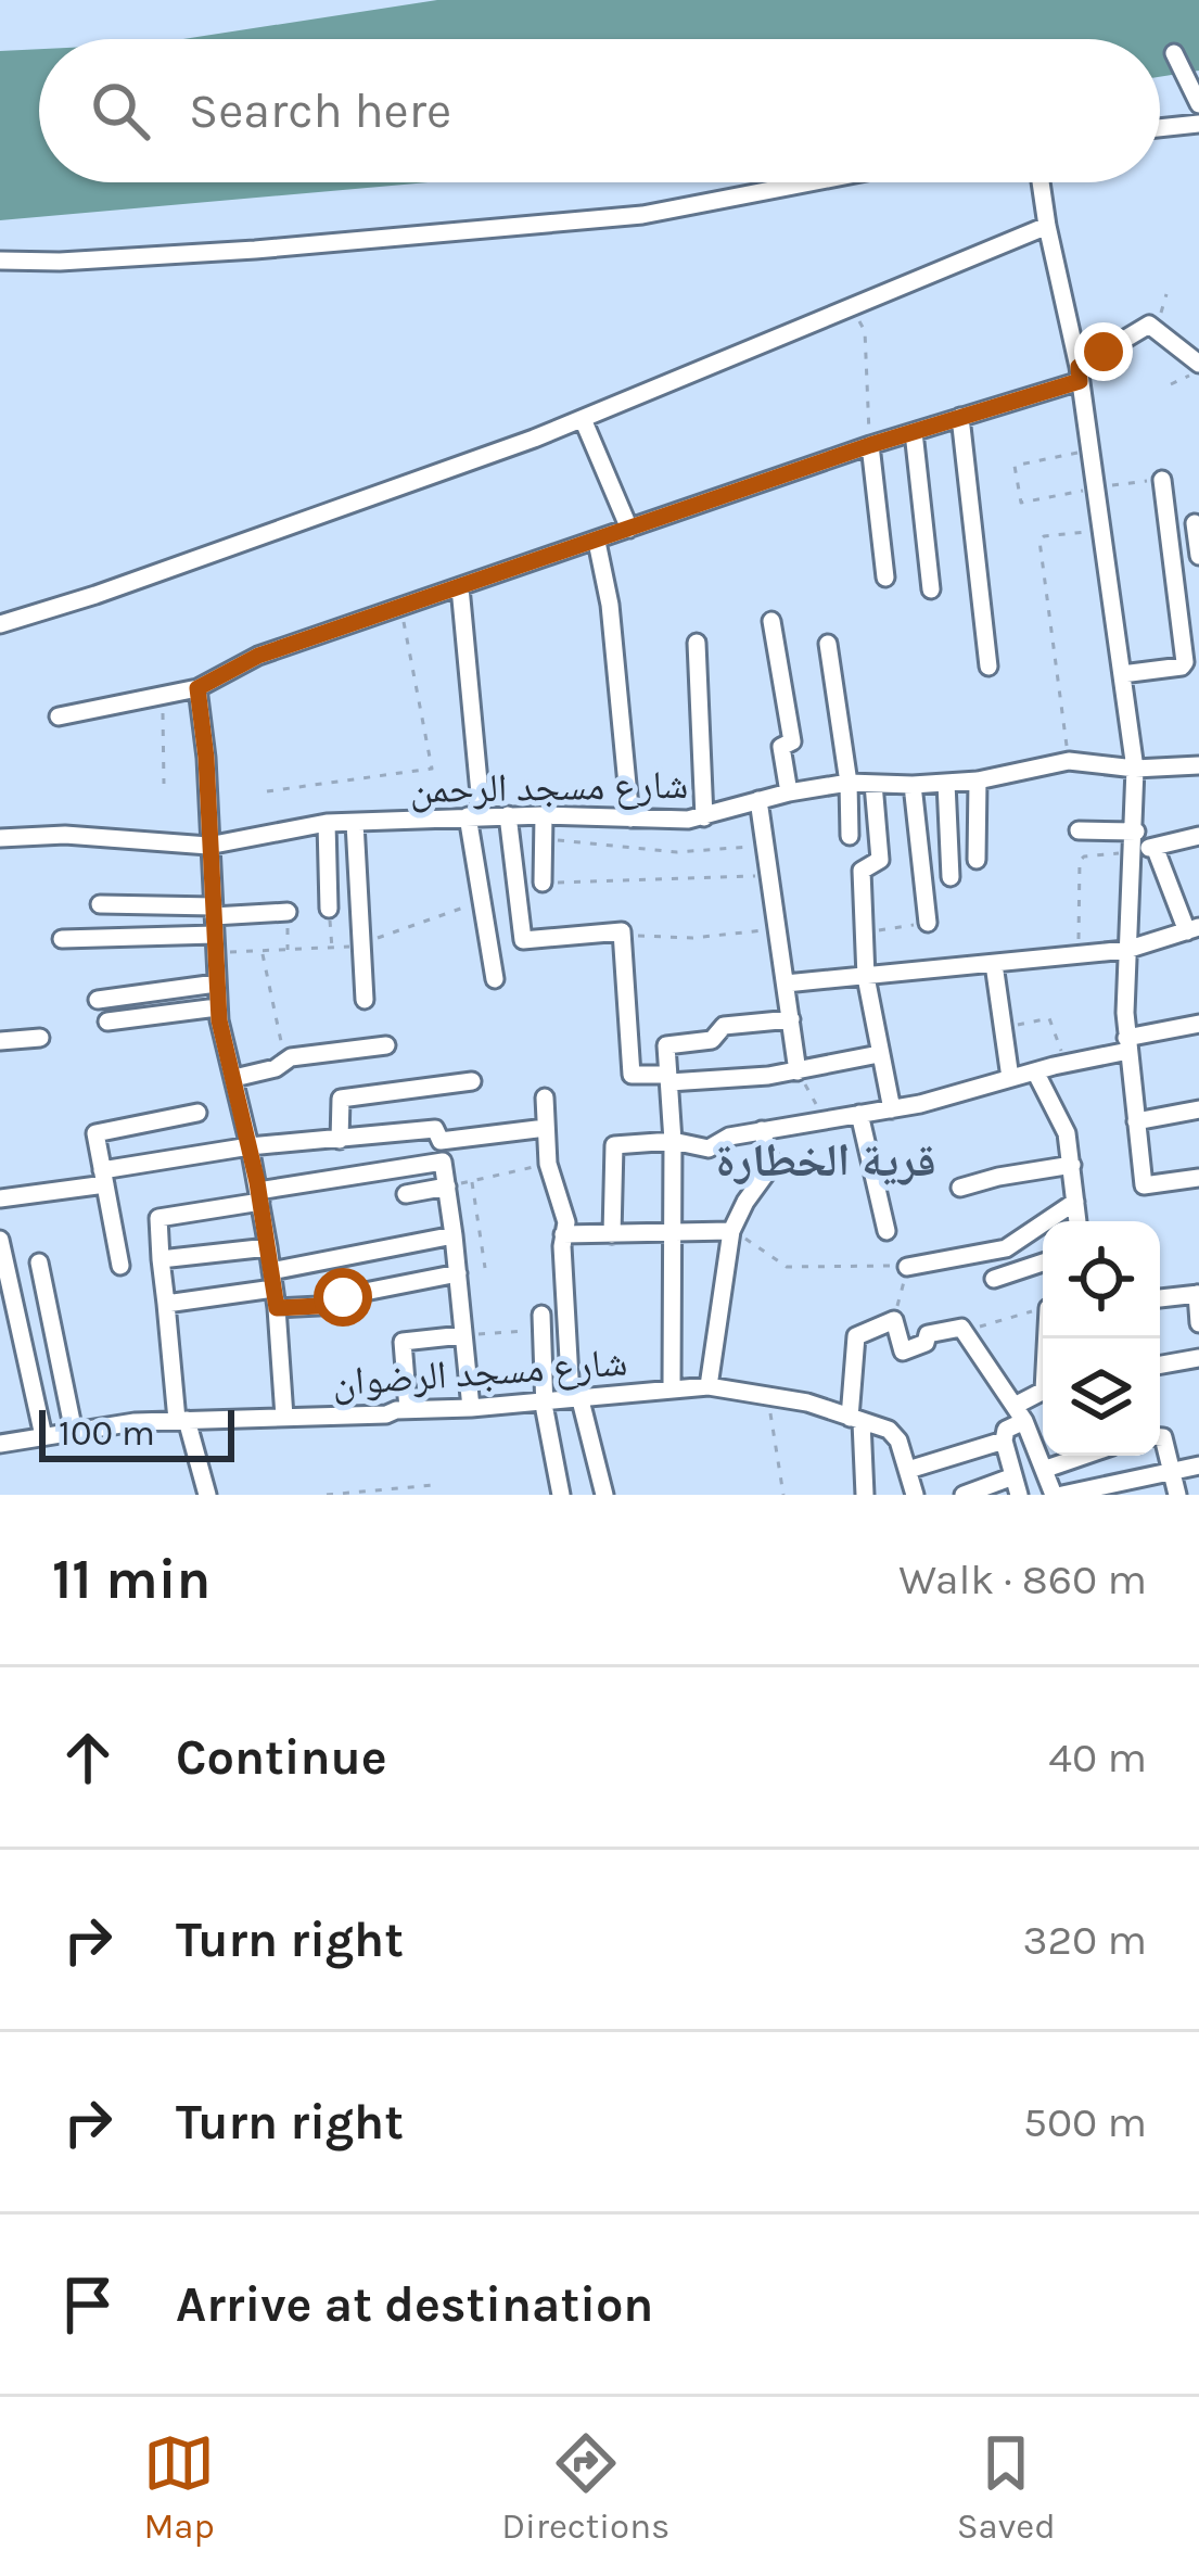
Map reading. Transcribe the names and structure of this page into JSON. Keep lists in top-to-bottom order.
{
  "streets": {
    "street": ["شارع مسجد الرحمن", "شارع مسجد الرضوان"]
  },
  "districts": ["قرية الخطارة"],
  "scale_bar": "100 m",
  "page": {
    "search": "Search here",
    "scale": "100 m",
    "heading": ["11 min", "Walk · 860 m"],
    "list": [
      ["Continue", "40 m"],
      ["Turn right", "320 m"],
      ["Turn right", "500 m"],
      "Arrive at destination"
    ],
    "nav": ["Map", "Directions", "Saved"]
  }
}
